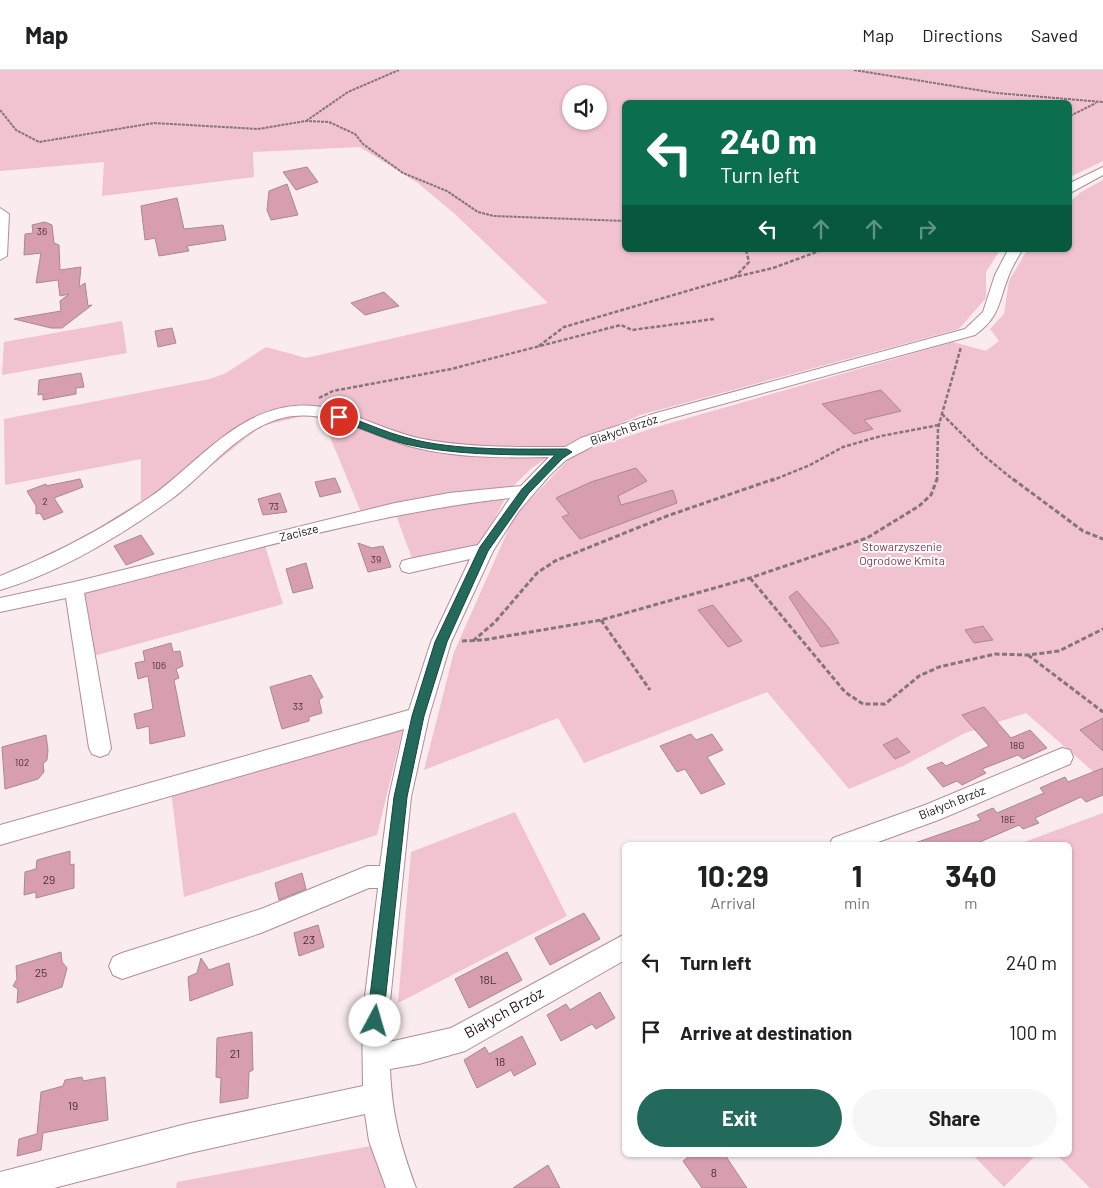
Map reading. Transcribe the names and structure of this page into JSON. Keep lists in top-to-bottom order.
{
  "streets": {
    "street": ["Białych Brzóz", "Zacisze"]
  },
  "crossings": [
    ["Białych Brzóz", "Zacisze"]
  ],
  "parks": ["Stowarzyszenie Ogrodowe Kmita"],
  "house_numbers": [
    "36",
    "2",
    "73",
    "39",
    "106",
    "33",
    "18G",
    "102",
    "18E",
    "29",
    "23",
    "25",
    "18L",
    "21",
    "18",
    "19",
    "8"
  ],
  "page": {
    "header": "Map",
    "nav": ["Map", "Directions", "Saved"],
    "turn": ["240 m", "Turn left"],
    "eta": [
      "10:29",
      "Arrival",
      "1",
      "min",
      "340",
      "m"
    ],
    "list": [
      {
        "name": "Turn left",
        "value": "240 m"
      },
      {
        "name": "Arrive at destination",
        "value": "100 m"
      }
    ],
    "buttons": ["Exit", "Share"]
  }
}
